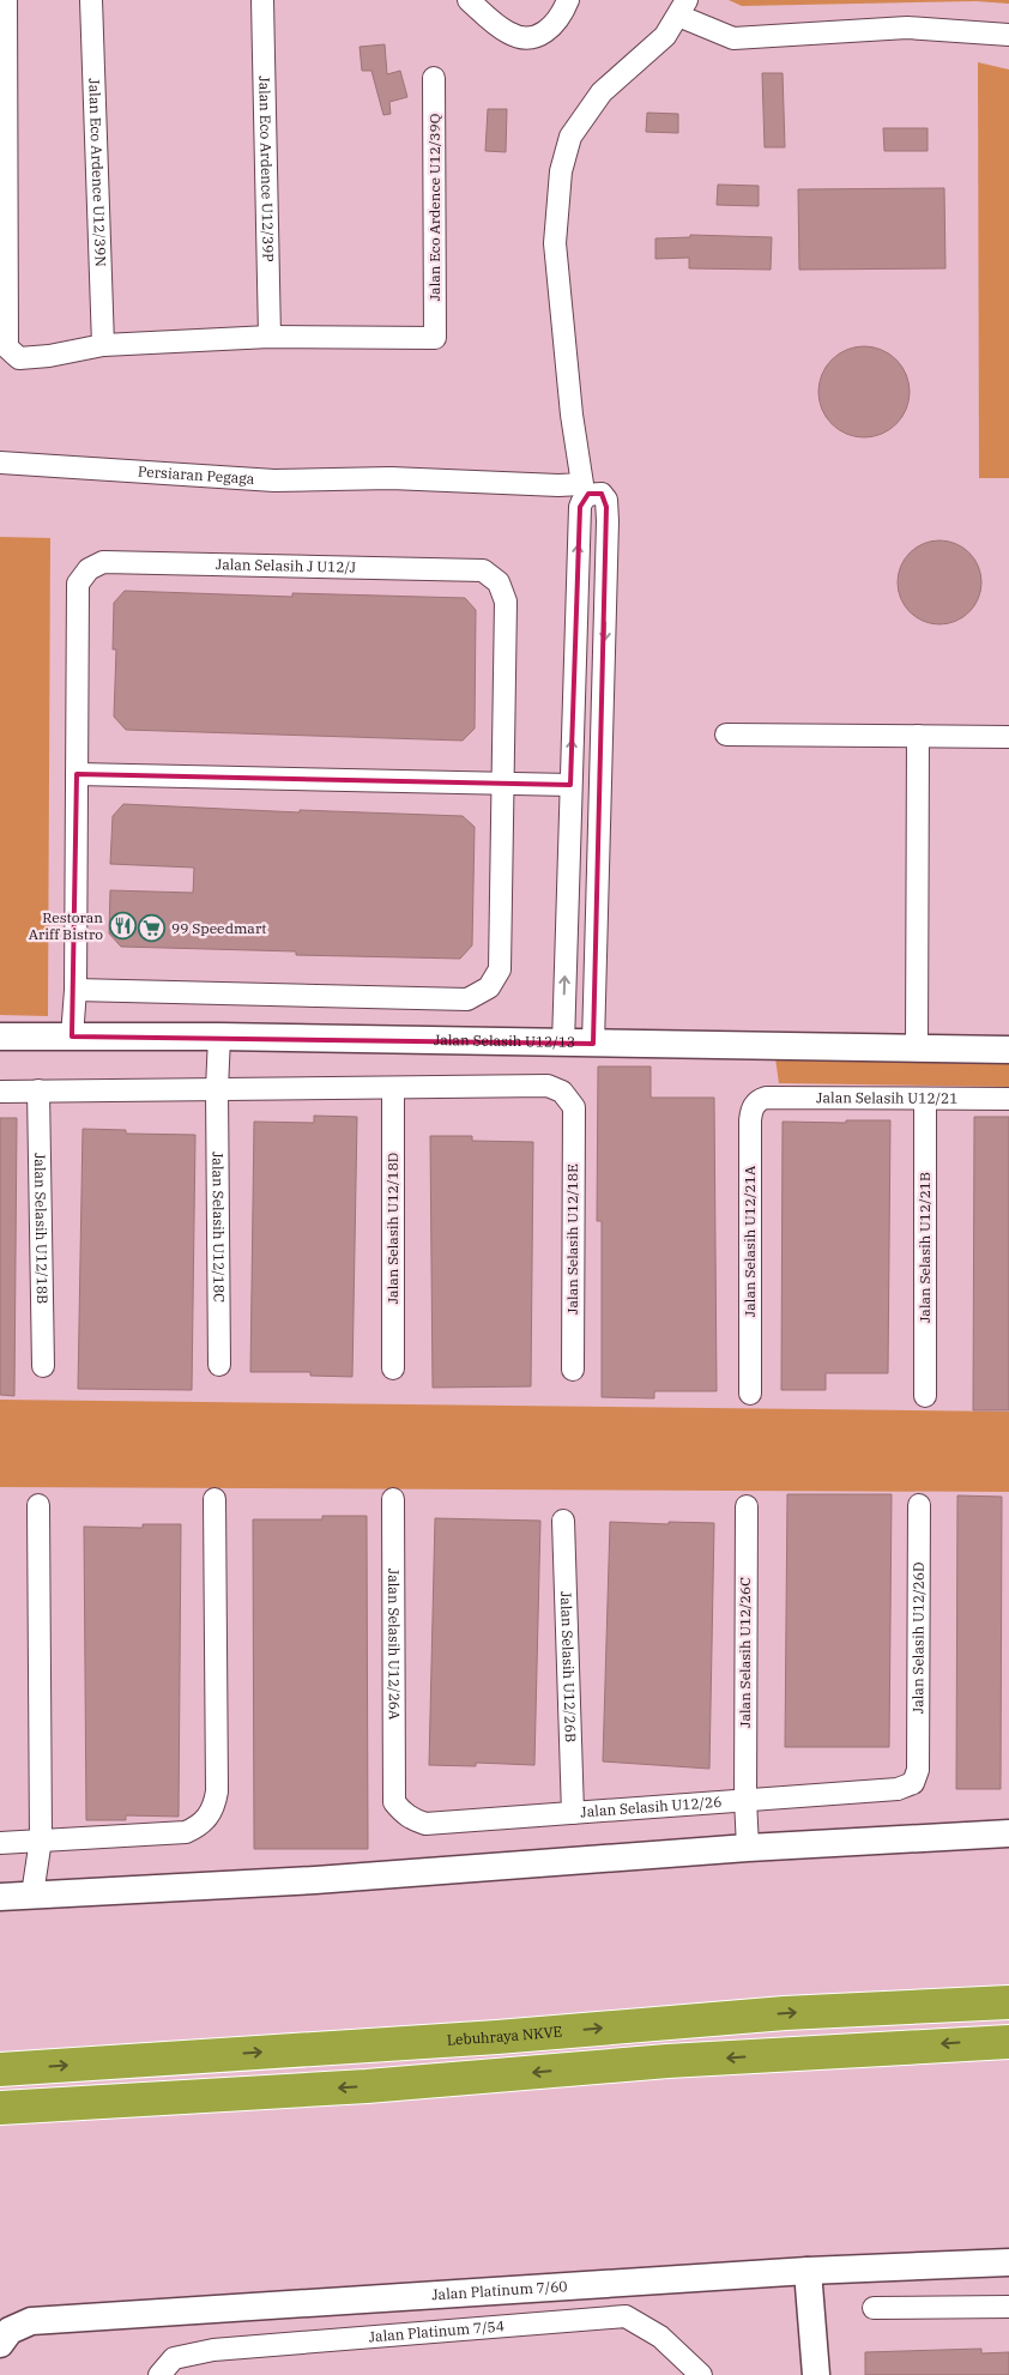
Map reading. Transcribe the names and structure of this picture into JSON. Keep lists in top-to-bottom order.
{
  "streets": {
    "highway": ["Lebuhraya NKVE"],
    "street": [
      "Jalan Eco Ardence U12/39P",
      "Jalan Eco Ardence U12/39N",
      "Jalan Eco Ardence U12/39Q",
      "Persiaran Pegaga",
      "Jalan Selasih J U12/J",
      "Jalan Selasih U12/13",
      "Jalan Selasih U12/21",
      "Jalan Selasih U12/18C",
      "Jalan Selasih U12/18B",
      "Jalan Selasih U12/18D",
      "Jalan Selasih U12/18E",
      "Jalan Selasih U12/21A",
      "Jalan Selasih U12/21B",
      "Jalan Selasih U12/26D",
      "Jalan Selasih U12/26A",
      "Jalan Selasih U12/26C",
      "Jalan Selasih U12/26B",
      "Jalan Selasih U12/26",
      "Jalan Platinum 7/60",
      "Jalan Platinum 7/54"
    ]
  },
  "crossings": [
    ["Jalan Eco Ardence U12/39P", "Jalan Eco Ardence U12/39Q"],
    ["Jalan Selasih U12/13", "Jalan Selasih U12/18C"],
    ["Jalan Selasih U12/21", "Jalan Selasih U12/21A"],
    ["Jalan Selasih U12/21", "Jalan Selasih U12/21B"],
    ["Jalan Selasih U12/18D", "Jalan Selasih U12/18E"],
    ["Jalan Selasih U12/26D", "Jalan Selasih U12/26"],
    ["Jalan Selasih U12/26A", "Jalan Selasih U12/26"],
    ["Jalan Selasih U12/26C", "Jalan Selasih U12/26"],
    ["Jalan Selasih U12/26B", "Jalan Selasih U12/26"]
  ],
  "places": {
    "restaurant": ["Restoran Ariff Bistro"],
    "supermarket": ["99 Speedmart"]
  }
}
